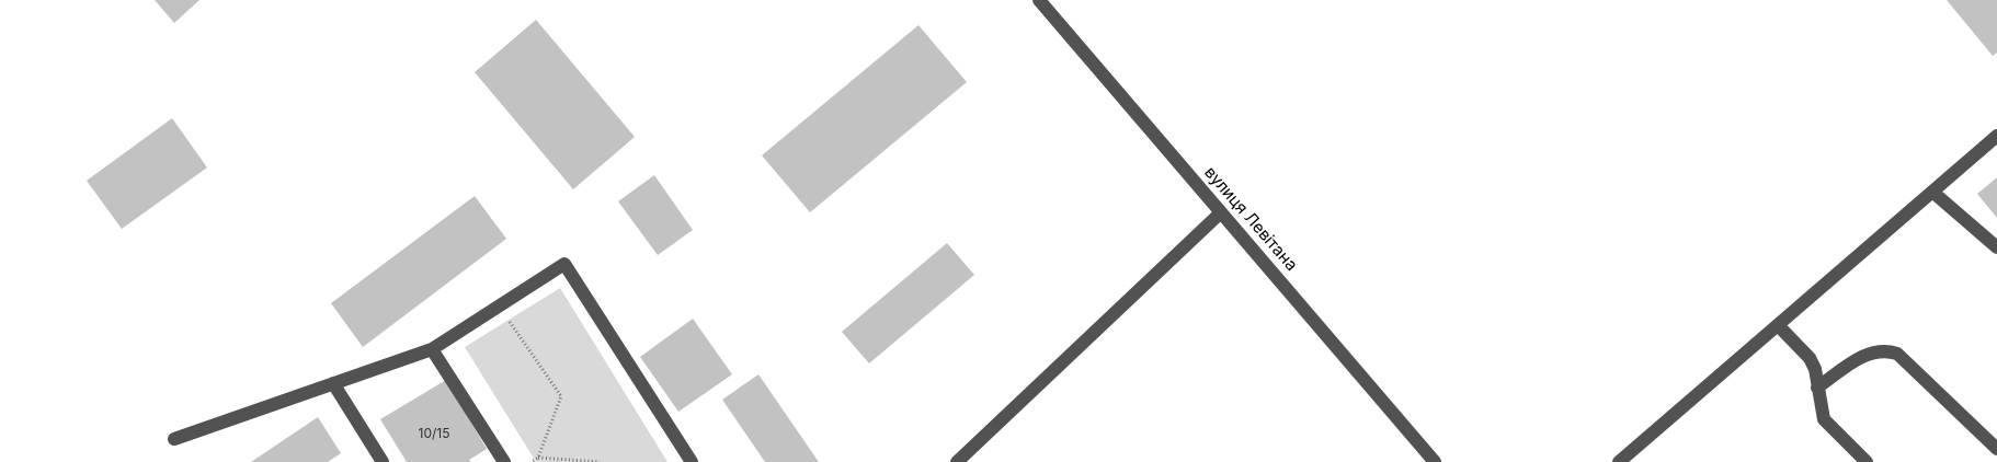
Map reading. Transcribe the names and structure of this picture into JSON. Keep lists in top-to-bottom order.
{
  "streets": {
    "street": ["вулиця Левітана"]
  },
  "house_numbers": ["10/15"]
}
